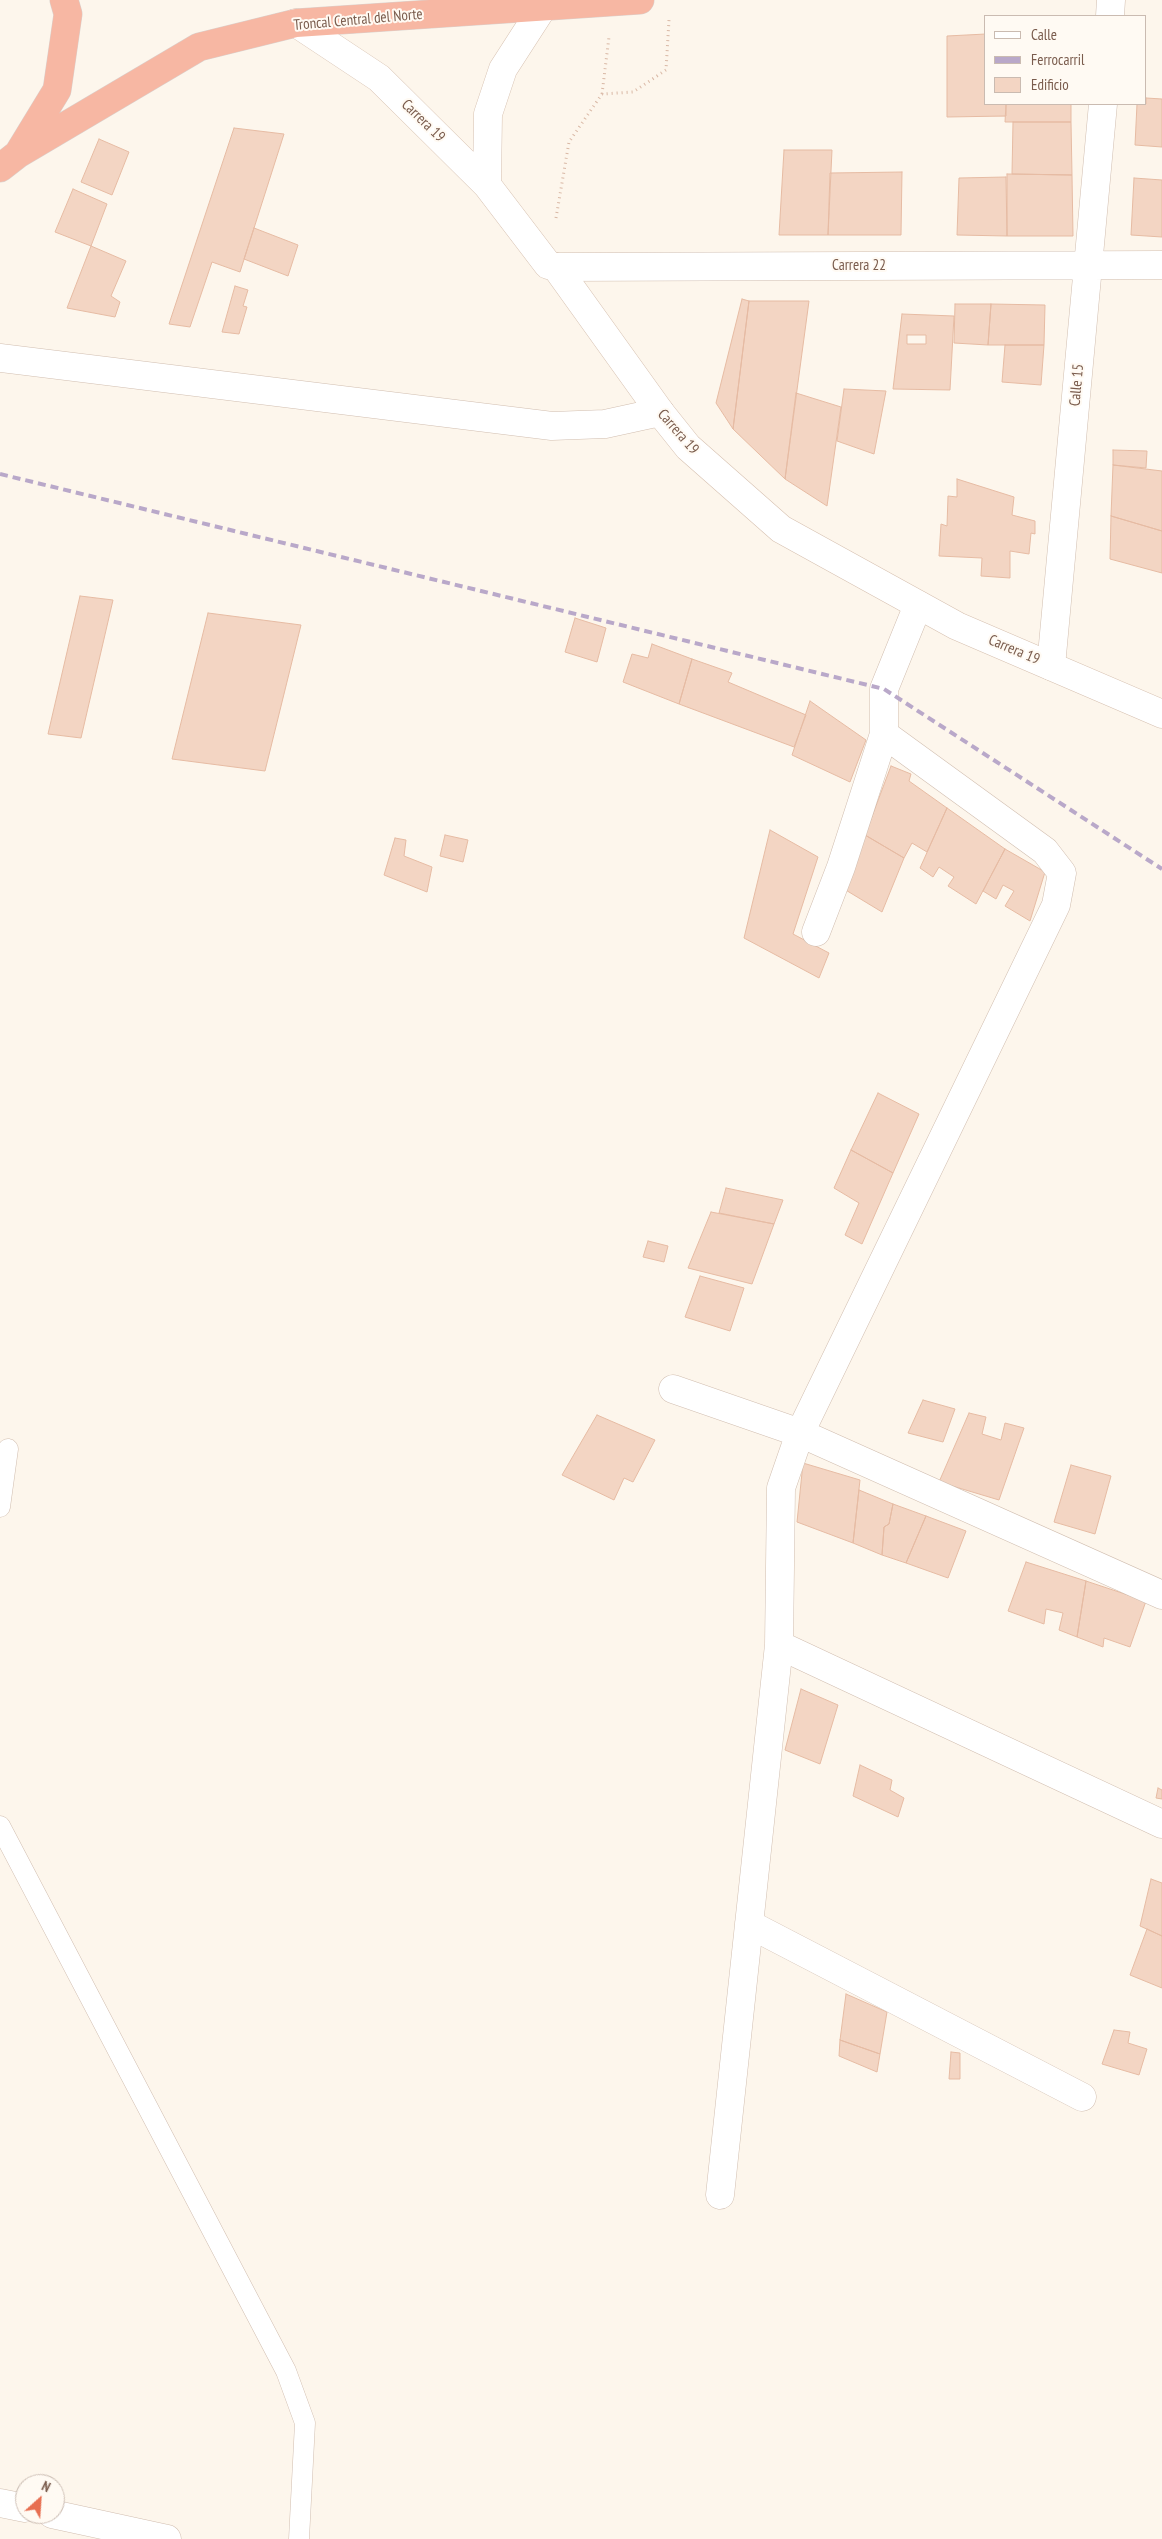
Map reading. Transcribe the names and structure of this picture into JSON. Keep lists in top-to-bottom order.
{
  "streets": {
    "highway": ["Troncal Central del Norte"],
    "street": ["Carrera 19", "Carrera 22", "Calle 15"]
  },
  "crossings": [
    ["Troncal Central del Norte", "Carrera 19"],
    ["Carrera 19", "Carrera 22"],
    ["Carrera 19", "Calle 15"],
    ["Carrera 22", "Calle 15"]
  ],
  "legend": ["Calle", "Ferrocarril", "Edificio"],
  "north": "top right"
}
